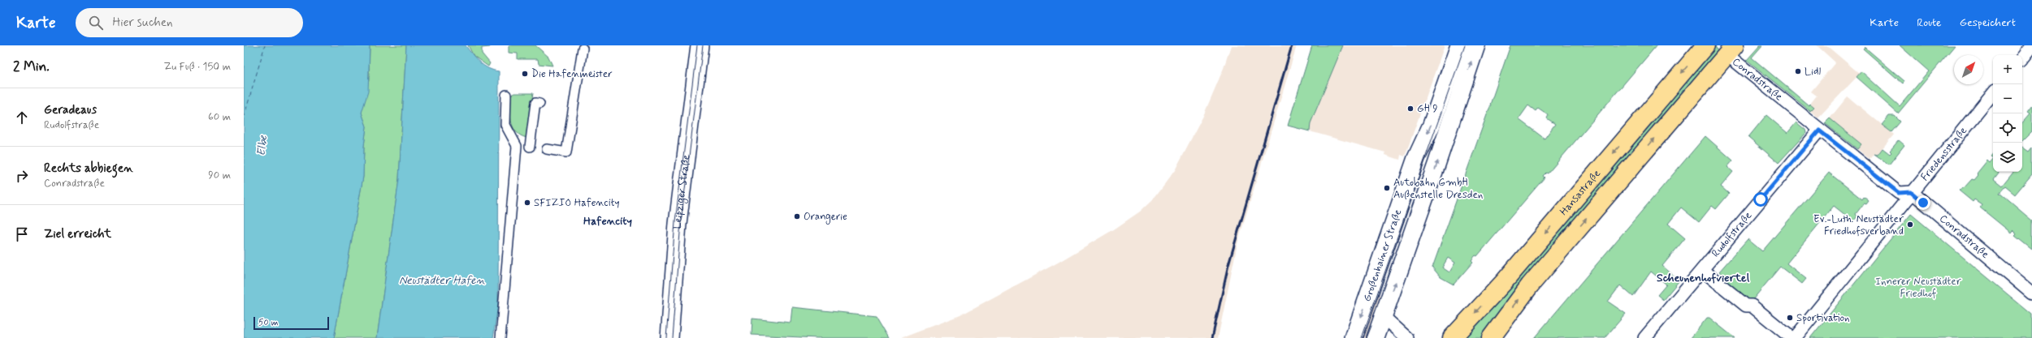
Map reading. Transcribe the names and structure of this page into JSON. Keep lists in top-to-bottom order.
{
  "streets": {
    "main road": ["Leipziger Straße", "Hansastraße", "Großenhainer Straße"],
    "street": ["Conradstraße", "Friedensstraße", "Rudolfstraße"]
  },
  "crossings": [
    ["Conradstraße", "Friedensstraße"],
    ["Conradstraße", "Hansastraße"],
    ["Conradstraße", "Rudolfstraße"]
  ],
  "districts": ["Hafencity", "Scheunenhofviertel"],
  "water": ["Elbe", "Neustädter Hafen"],
  "parks": ["Innerer Neustädter Friedhof"],
  "places": [
    "Lidl",
    "Die Hafenmeister",
    "GH 9",
    "Autobahn GmbH Außenstelle Dresden",
    "SFIZIO Hafencity",
    "Orangerie",
    "Ev.-Luth. Neustädter Friedhofsverband",
    "Sportivation"
  ],
  "scale_bar": "50 m",
  "north": "top right",
  "page": {
    "header": "Karte",
    "search": "Hier suchen",
    "nav": ["Karte", "Route", "Gespeichert"],
    "heading": ["2 Min.", "Zu Fuß · 150 m"],
    "map_buttons": ["+", "−"],
    "list": [
      ["Geradeaus", "Rudolfstraße", "60 m"],
      ["Rechts abbiegen", "Conradstraße", "90 m"],
      "Ziel erreicht"
    ],
    "scale": "50 m"
  }
}
